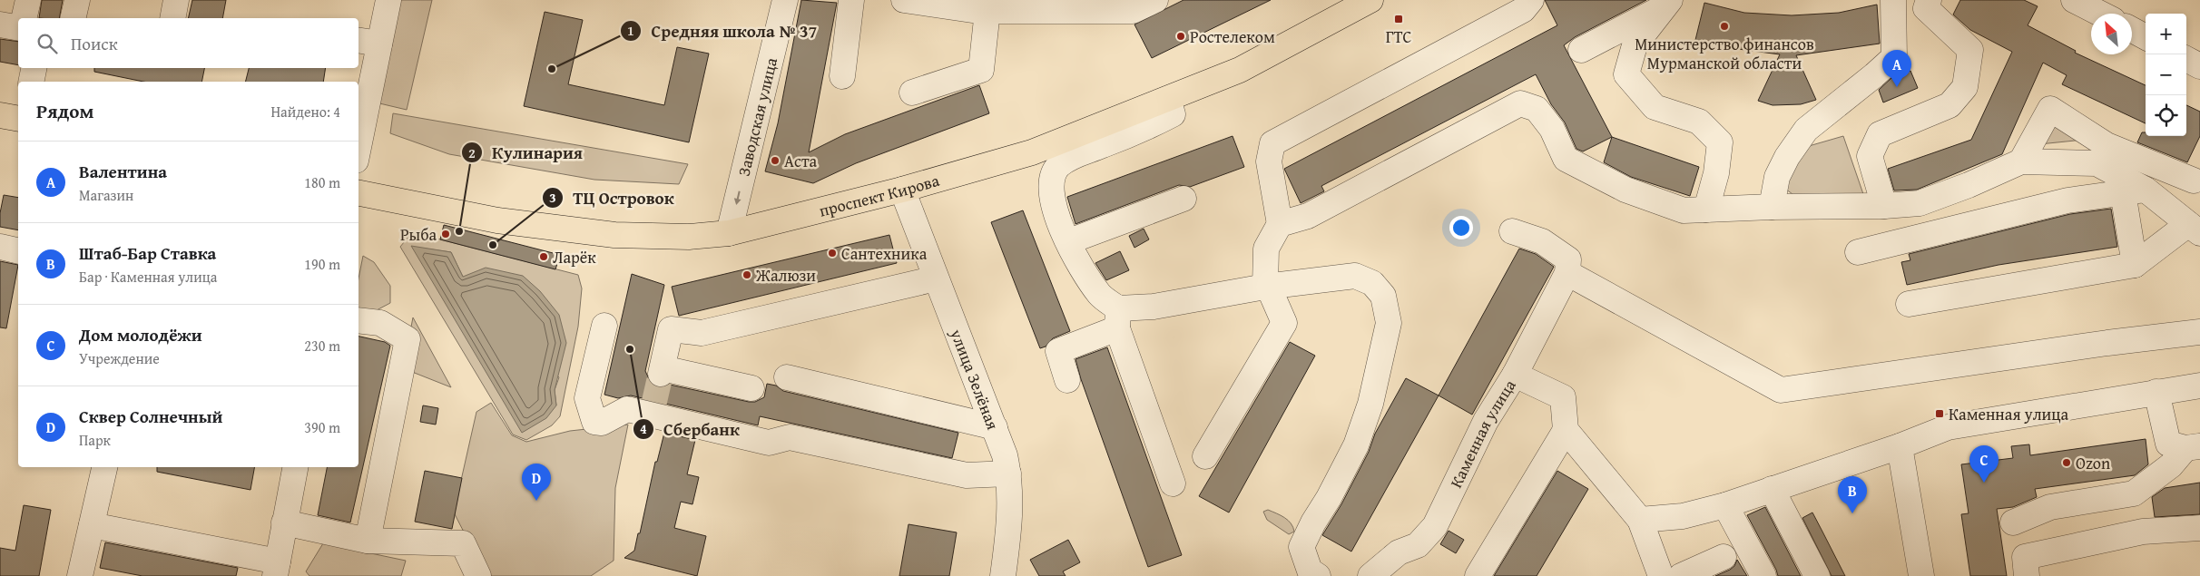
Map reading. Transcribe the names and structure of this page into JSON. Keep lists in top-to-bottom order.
{
  "streets": {
    "main road": ["проспект Кирова"],
    "street": ["Заводская улица", "улица Зелёная", "Каменная улица"]
  },
  "crossings": [
    ["Заводская улица", "проспект Кирова"],
    ["проспект Кирова", "улица Зелёная"]
  ],
  "one_way": ["Заводская улица"],
  "places": {
    "transit": ["ГТС", "Каменная улица"],
    "other": [
      "Министерство финансов Мурманской области",
      "Ростелеком",
      "Средняя школа № 37",
      "Аста",
      "Кулинария",
      "Рыба",
      "ТЦ Островок",
      "Сантехника",
      "Ларёк",
      "Жалюзи",
      "Сбербанк",
      "Ozon"
    ]
  },
  "north": "top left",
  "page": {
    "map_buttons": ["+", "−"],
    "search": "Поиск",
    "pins": [
      "A",
      "C",
      "D",
      "B"
    ],
    "heading": ["Рядом", "Найдено: 4"],
    "list": [
      {
        "mark": "A",
        "name": "Валентина",
        "note": "Магазин",
        "value": "180 m"
      },
      {
        "mark": "B",
        "name": "Штаб-Бар Ставка",
        "note": "Бар · Каменная улица",
        "value": "190 m"
      },
      {
        "mark": "C",
        "name": "Дом молодёжи",
        "note": "Учреждение",
        "value": "230 m"
      },
      {
        "mark": "D",
        "name": "Сквер Солнечный",
        "note": "Парк",
        "value": "390 m"
      }
    ]
  }
}
